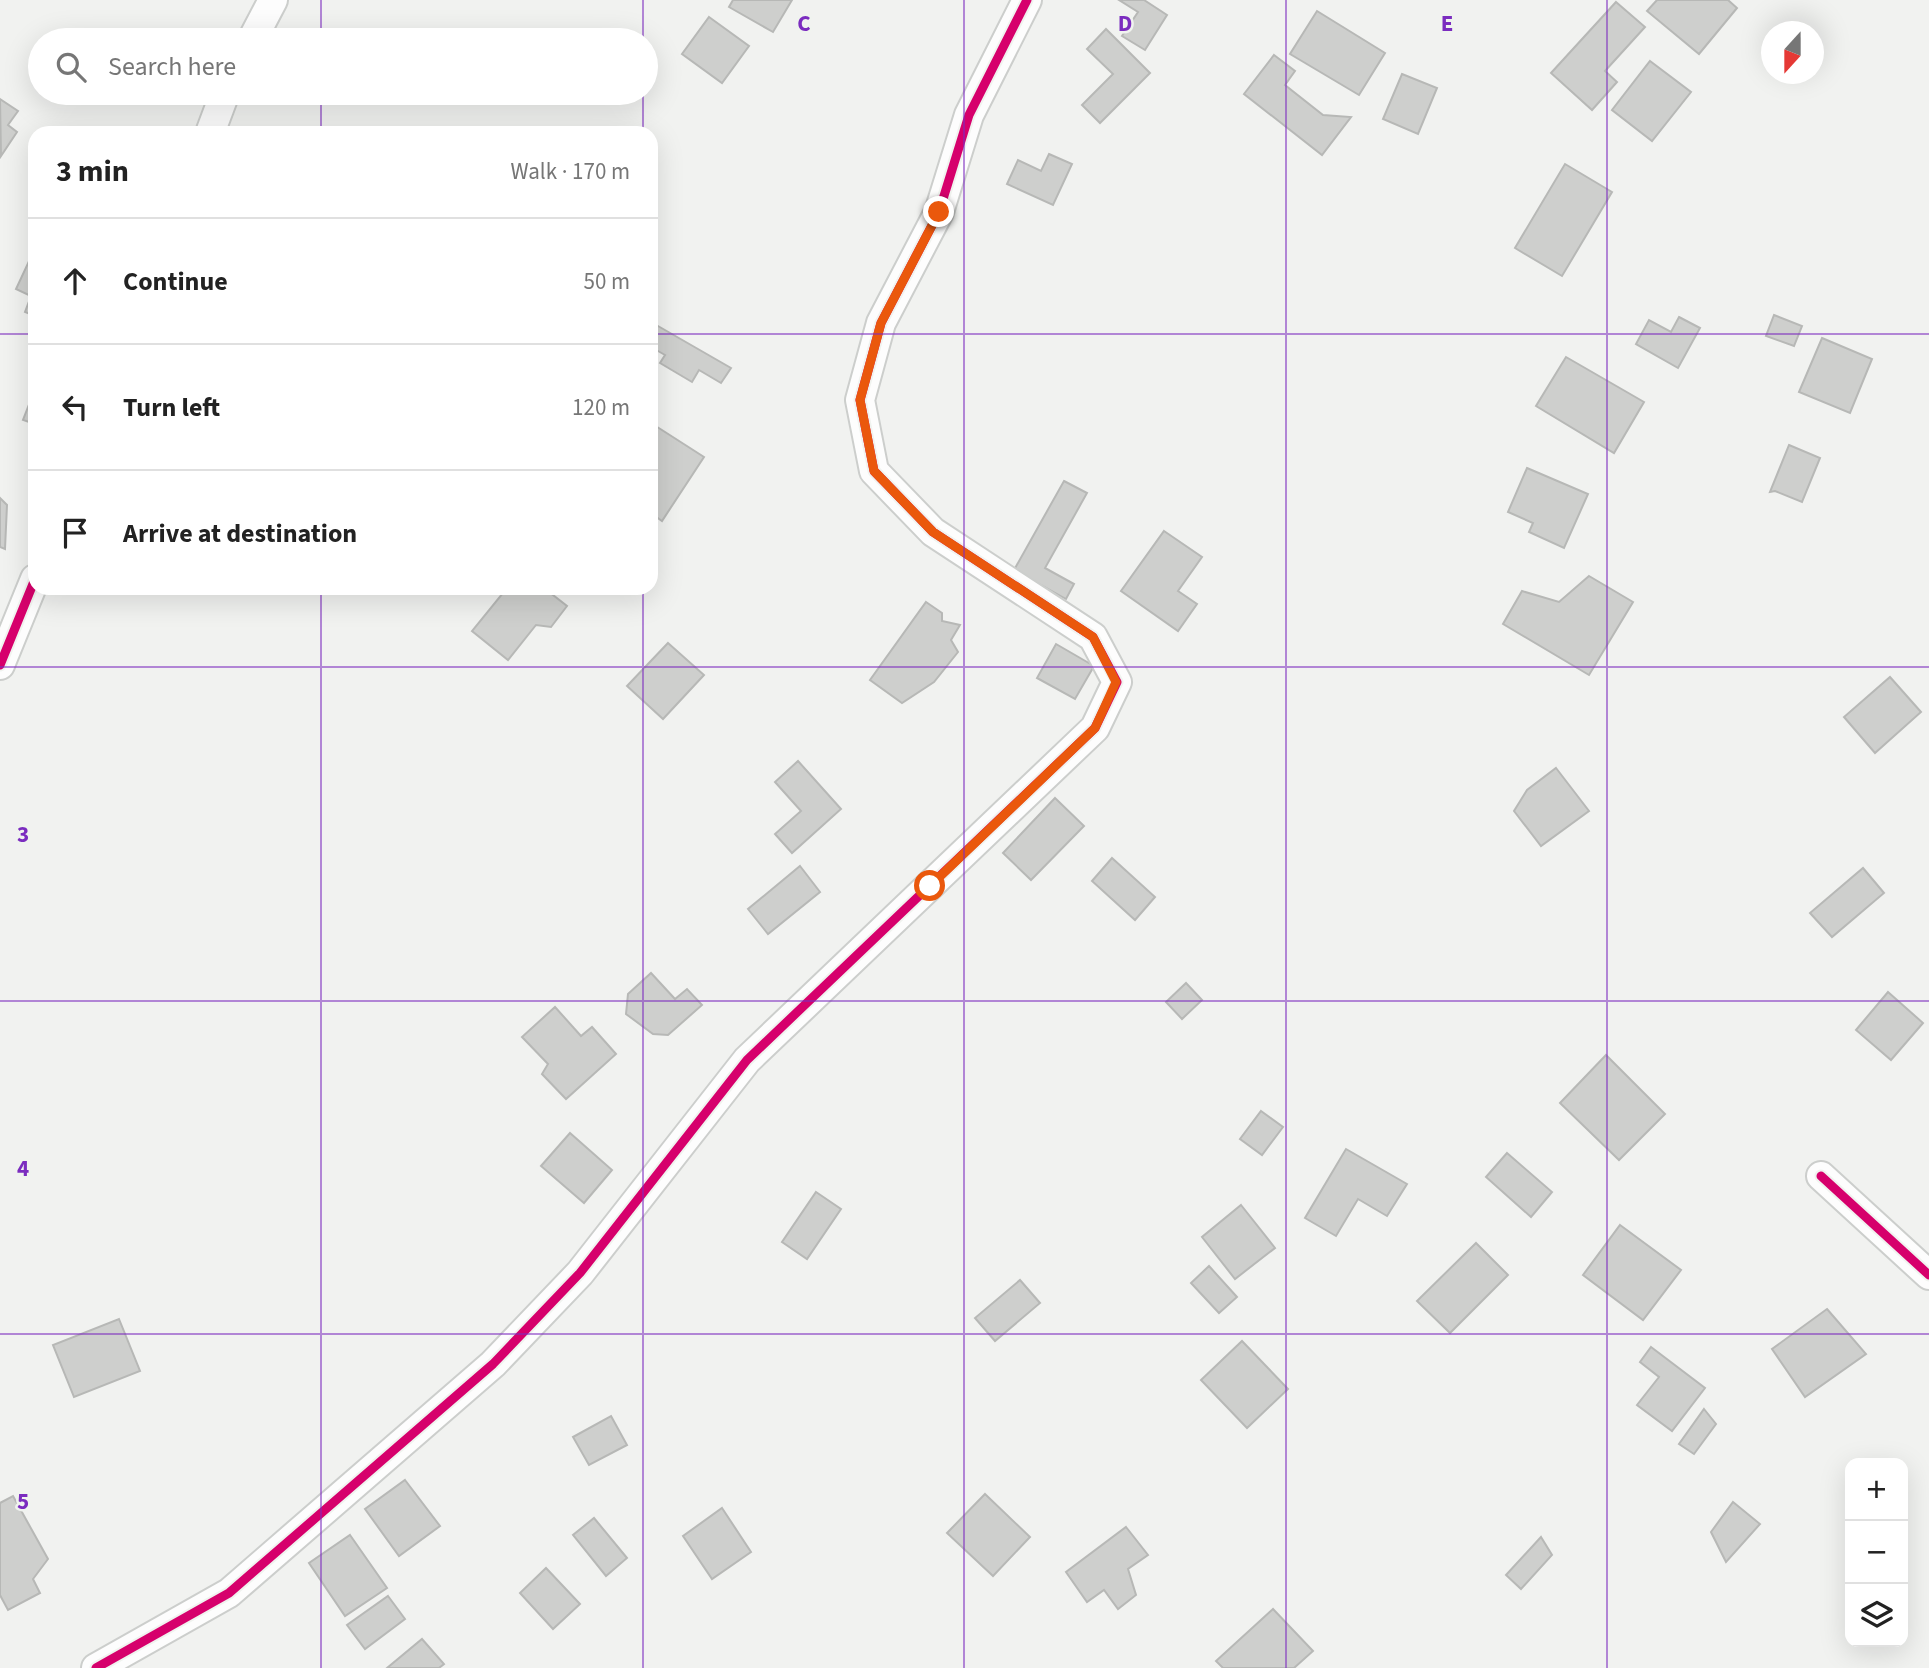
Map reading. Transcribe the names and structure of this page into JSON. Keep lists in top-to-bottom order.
{
  "north": "bottom",
  "page": {
    "search": "Search here",
    "heading": ["3 min", "Walk · 170 m"],
    "list": [
      ["Continue", "50 m"],
      ["Turn left", "120 m"],
      "Arrive at destination"
    ],
    "map_buttons": ["+", "−"]
  },
  "grid": {
    "columns": ["C", "D", "E"],
    "rows": ["3", "4", "5"]
  }
}
